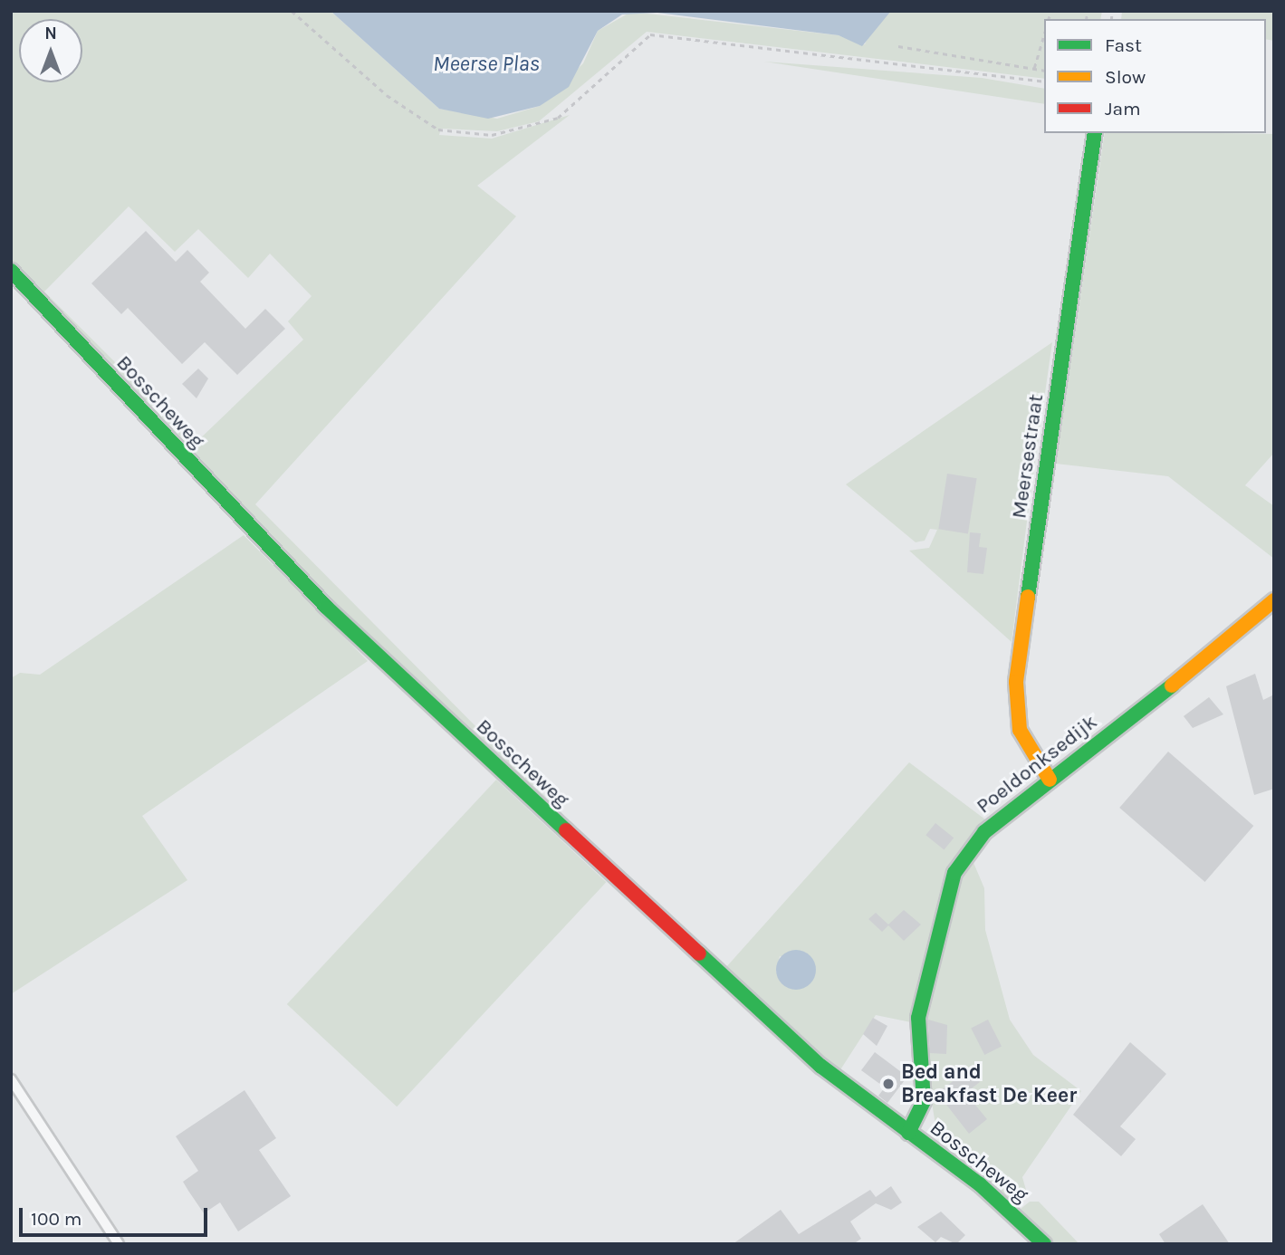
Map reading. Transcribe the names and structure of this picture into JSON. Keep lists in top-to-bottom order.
{
  "streets": {
    "street": ["Bosscheweg", "Meersestraat", "Poeldonksedijk"]
  },
  "crossings": [
    ["Bosscheweg", "Poeldonksedijk"],
    ["Meersestraat", "Poeldonksedijk"]
  ],
  "water": ["Meerse Plas"],
  "places": ["Bed and Breakfast De Keer"],
  "legend": ["Fast", "Slow", "Jam"],
  "scale_bar": "100 m",
  "north": "top"
}
